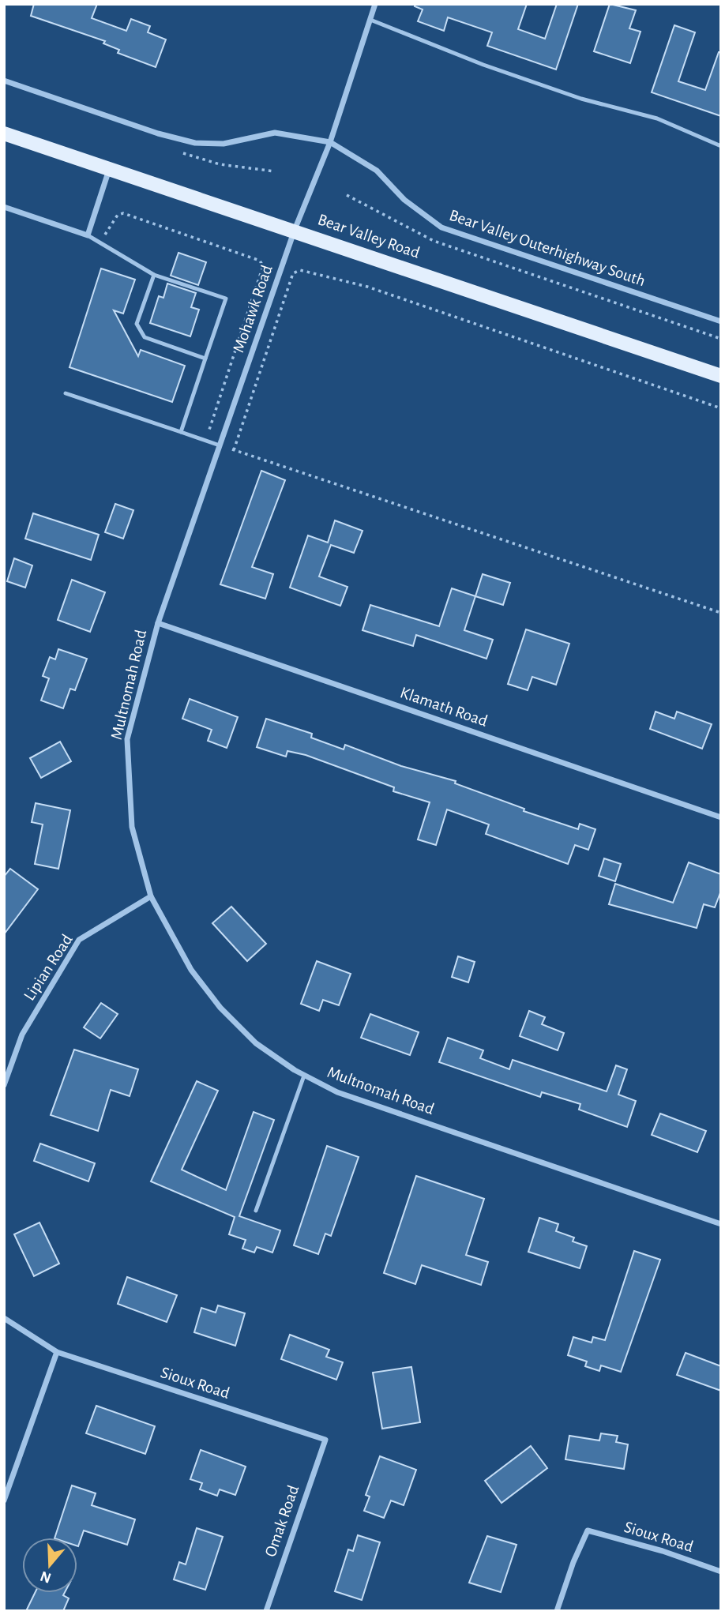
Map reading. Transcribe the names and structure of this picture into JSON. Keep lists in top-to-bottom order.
{
  "streets": {
    "main road": ["Bear Valley Road"],
    "street": [
      "Bear Valley Outerhighway South",
      "Mohawk Road",
      "Multnomah Road",
      "Klamath Road",
      "Lipian Road",
      "Sioux Road",
      "Omak Road"
    ]
  },
  "crossings": [
    ["Bear Valley Road", "Mohawk Road"],
    ["Bear Valley Outerhighway South", "Mohawk Road"],
    ["Mohawk Road", "Multnomah Road"],
    ["Mohawk Road", "Klamath Road"],
    ["Multnomah Road", "Klamath Road"],
    ["Multnomah Road", "Lipian Road"],
    ["Sioux Road", "Omak Road"]
  ],
  "north": "bottom"
}
